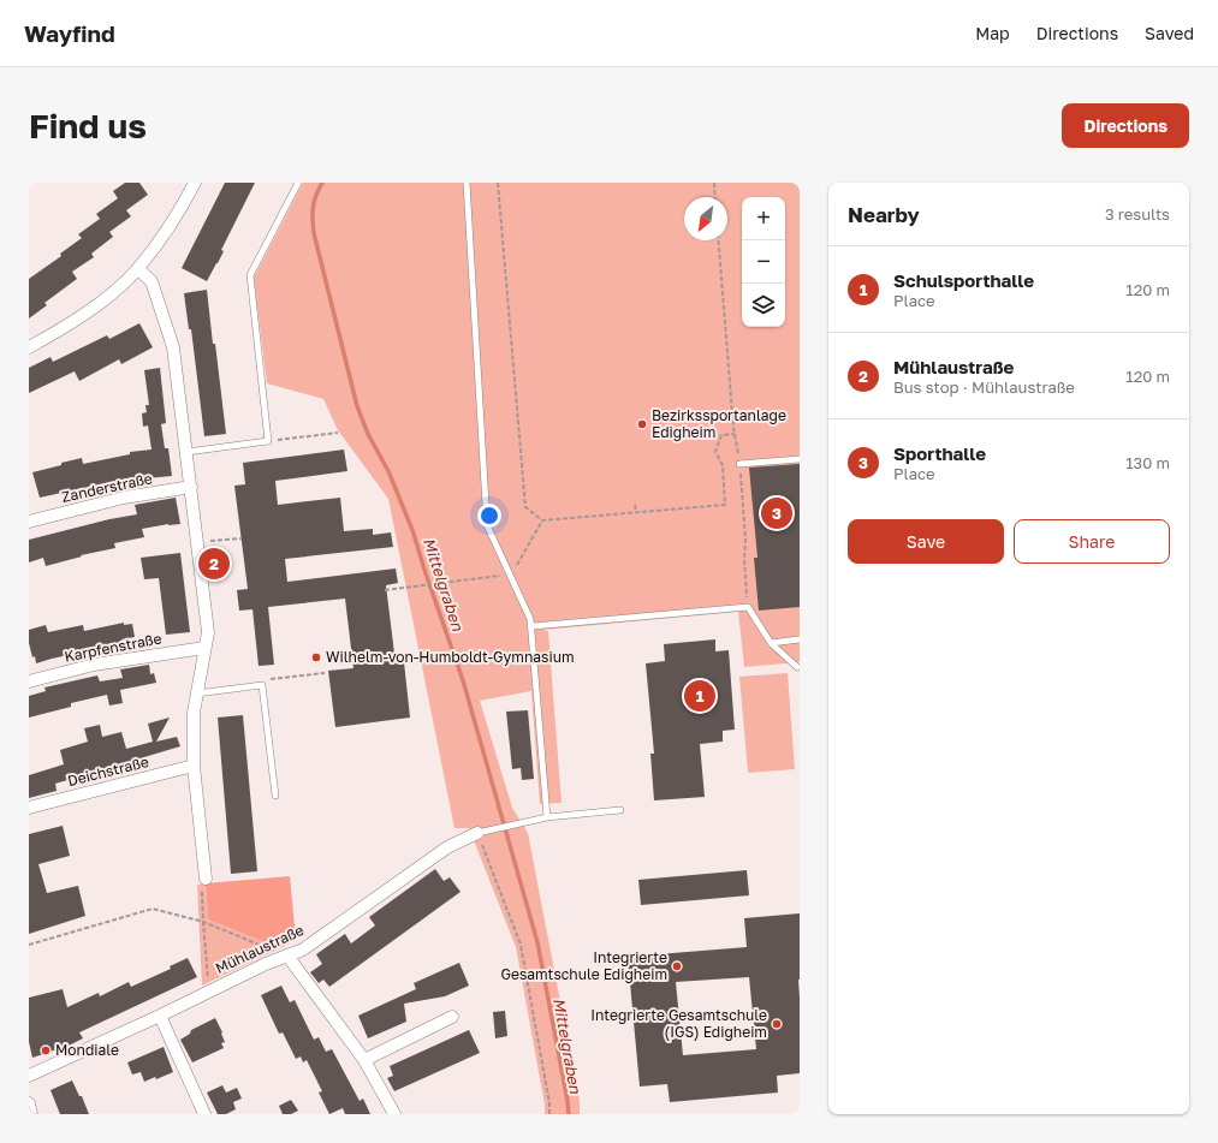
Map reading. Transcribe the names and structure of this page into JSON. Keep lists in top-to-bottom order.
{
  "streets": {
    "street": [
      "Zanderstraße",
      "Karpfenstraße",
      "Deichstraße",
      "Mühlaustraße"
    ]
  },
  "water": ["Mittelgraben"],
  "places": [
    "Bezirkssportanlage Edigheim",
    "Wilhelm-von-Humboldt-Gymnasium",
    "Integrierte Gesamtschule Edigheim",
    "Integrierte Gesamtschule (IGS) Edigheim",
    "Mondiale"
  ],
  "north": "bottom left",
  "page": {
    "header": "Wayfind",
    "nav": ["Map", "Directions", "Saved"],
    "buttons": [
      "Directions",
      ["Save", "Share"]
    ],
    "title": "Find us",
    "heading": ["Nearby", "3 results"],
    "map_buttons": ["+", "−"],
    "list": [
      {
        "mark": "1",
        "name": "Schulsporthalle",
        "note": "Place",
        "value": "120 m"
      },
      {
        "mark": "2",
        "name": "Mühlaustraße",
        "note": "Bus stop · Mühlaustraße",
        "value": "120 m"
      },
      {
        "mark": "3",
        "name": "Sporthalle",
        "note": "Place",
        "value": "130 m"
      }
    ],
    "pins": ["3", "2", "1"]
  }
}
